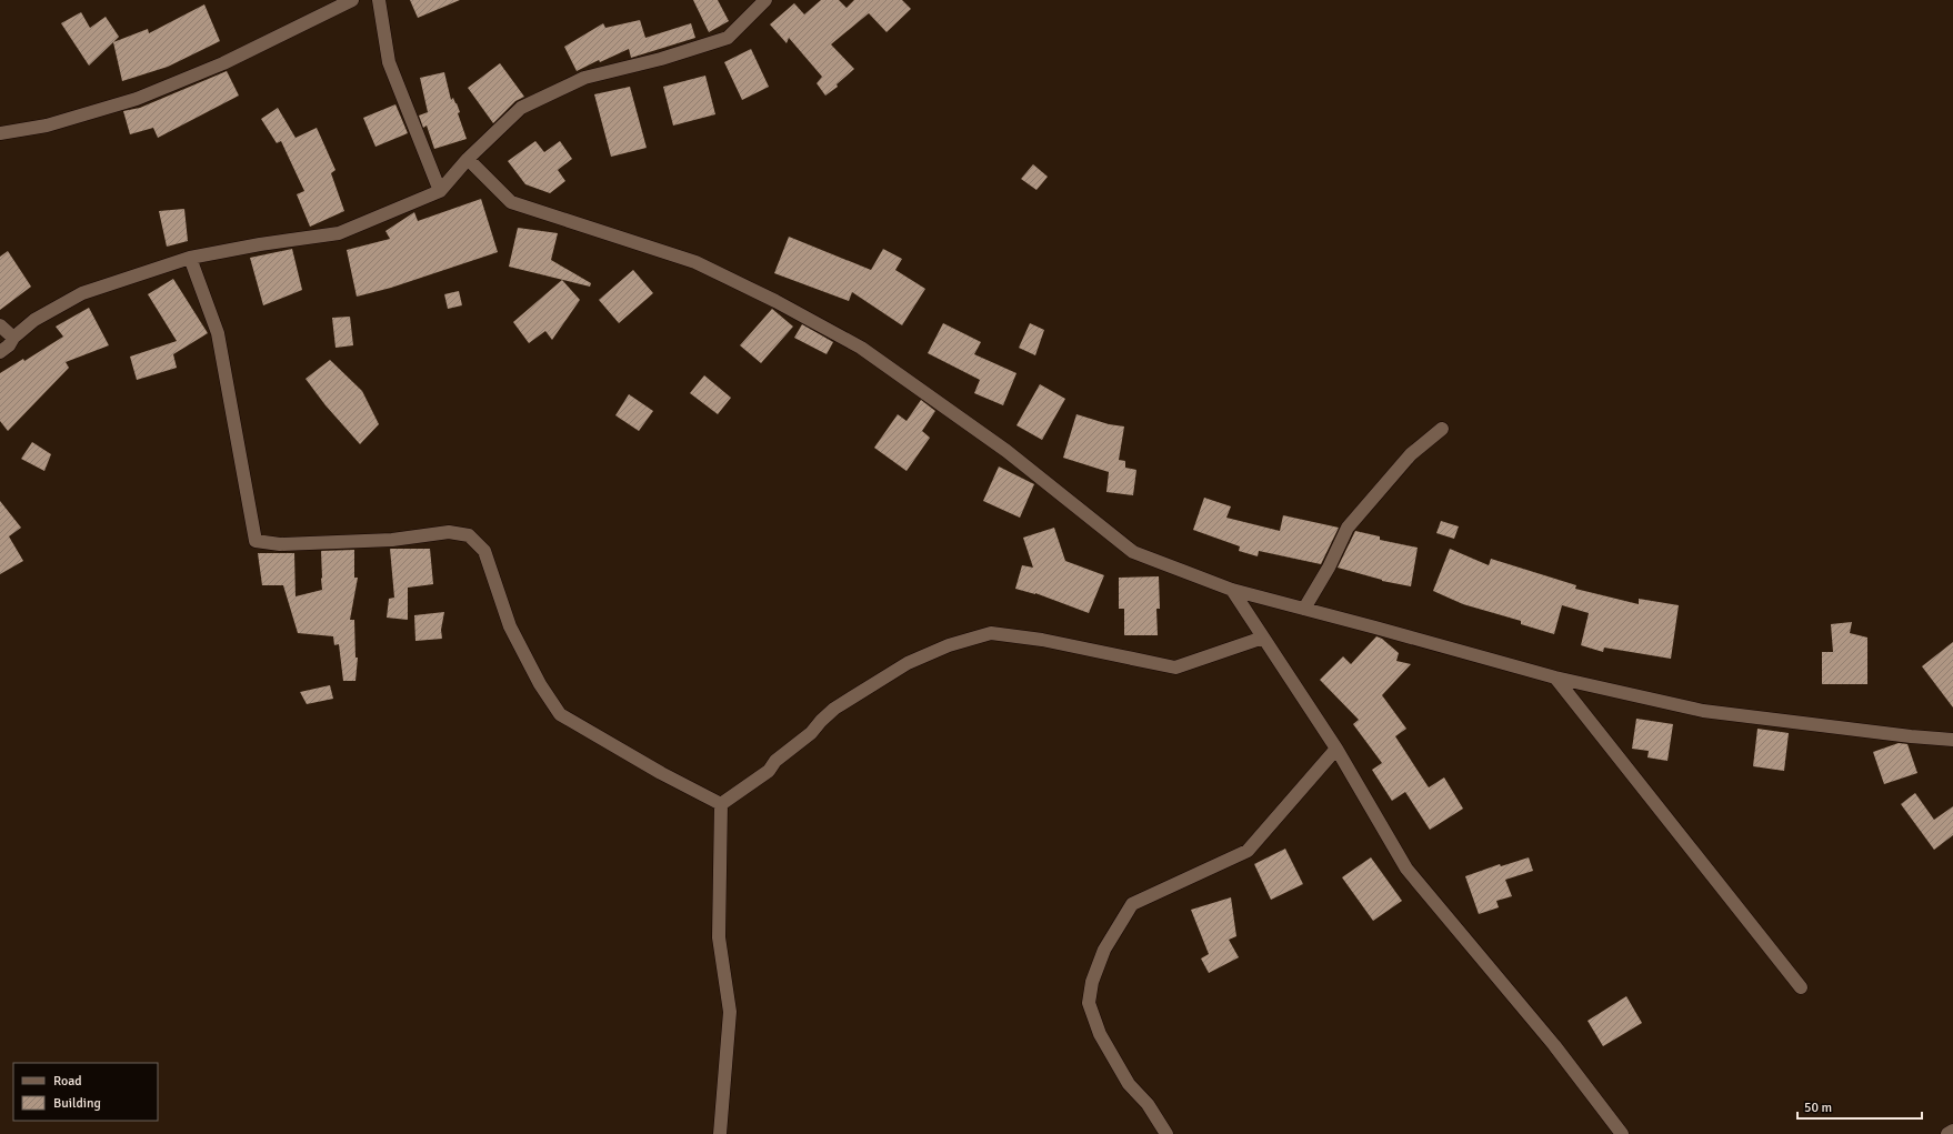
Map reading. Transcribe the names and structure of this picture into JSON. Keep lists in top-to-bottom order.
{
  "legend": ["Road", "Building"],
  "scale_bar": "50 m"
}
